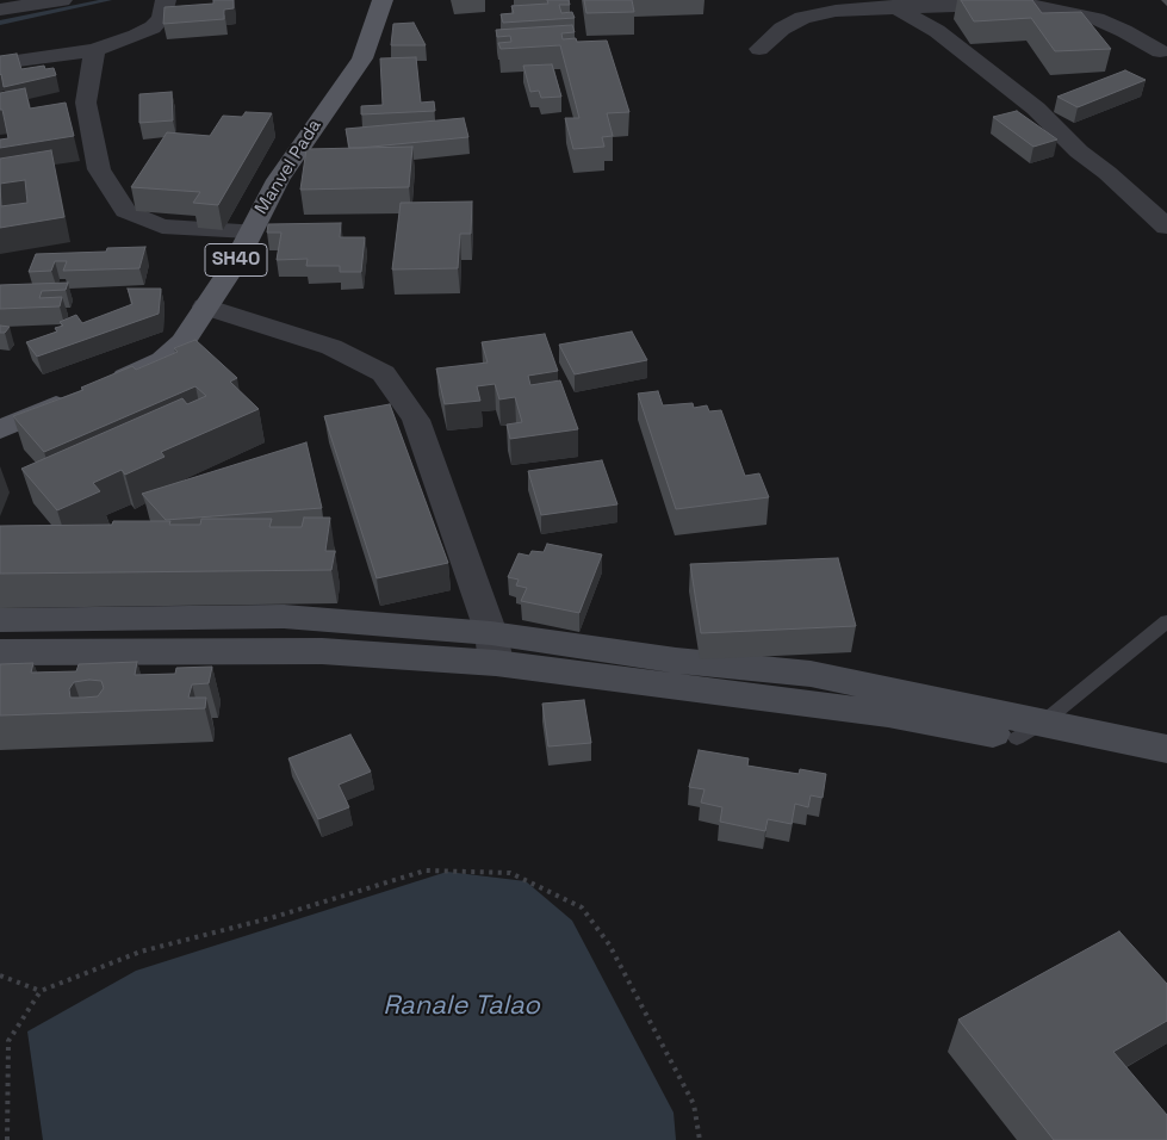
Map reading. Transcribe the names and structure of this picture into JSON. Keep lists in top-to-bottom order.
{
  "streets": {
    "main road": ["Manvel Pada", "SH40"]
  },
  "water": ["Ranale Talao"]
}
